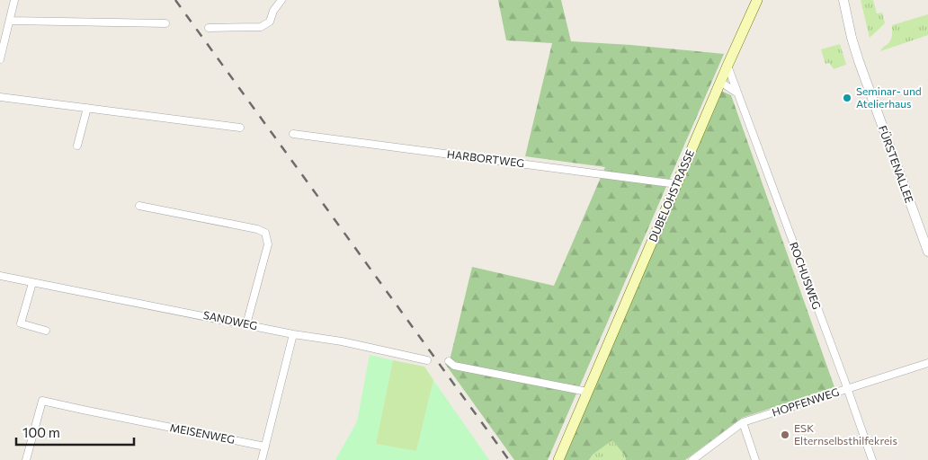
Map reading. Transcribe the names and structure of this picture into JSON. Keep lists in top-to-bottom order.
{
  "streets": {
    "main road": ["DUBELOHSTRASSE"],
    "street": [
      "HARBORTWEG",
      "FÜRSTENALLEE",
      "ROCHUSWEG",
      "SANDWEG",
      "HOPFENWEG",
      "MEISENWEG"
    ]
  },
  "crossings": [
    ["HARBORTWEG", "DUBELOHSTRASSE"],
    ["DUBELOHSTRASSE", "ROCHUSWEG"],
    ["ROCHUSWEG", "HOPFENWEG"]
  ],
  "places": ["Seminar- und Atelierhaus", "ESK Elternselbsthilfekreis"],
  "scale_bar": "100 m"
}
